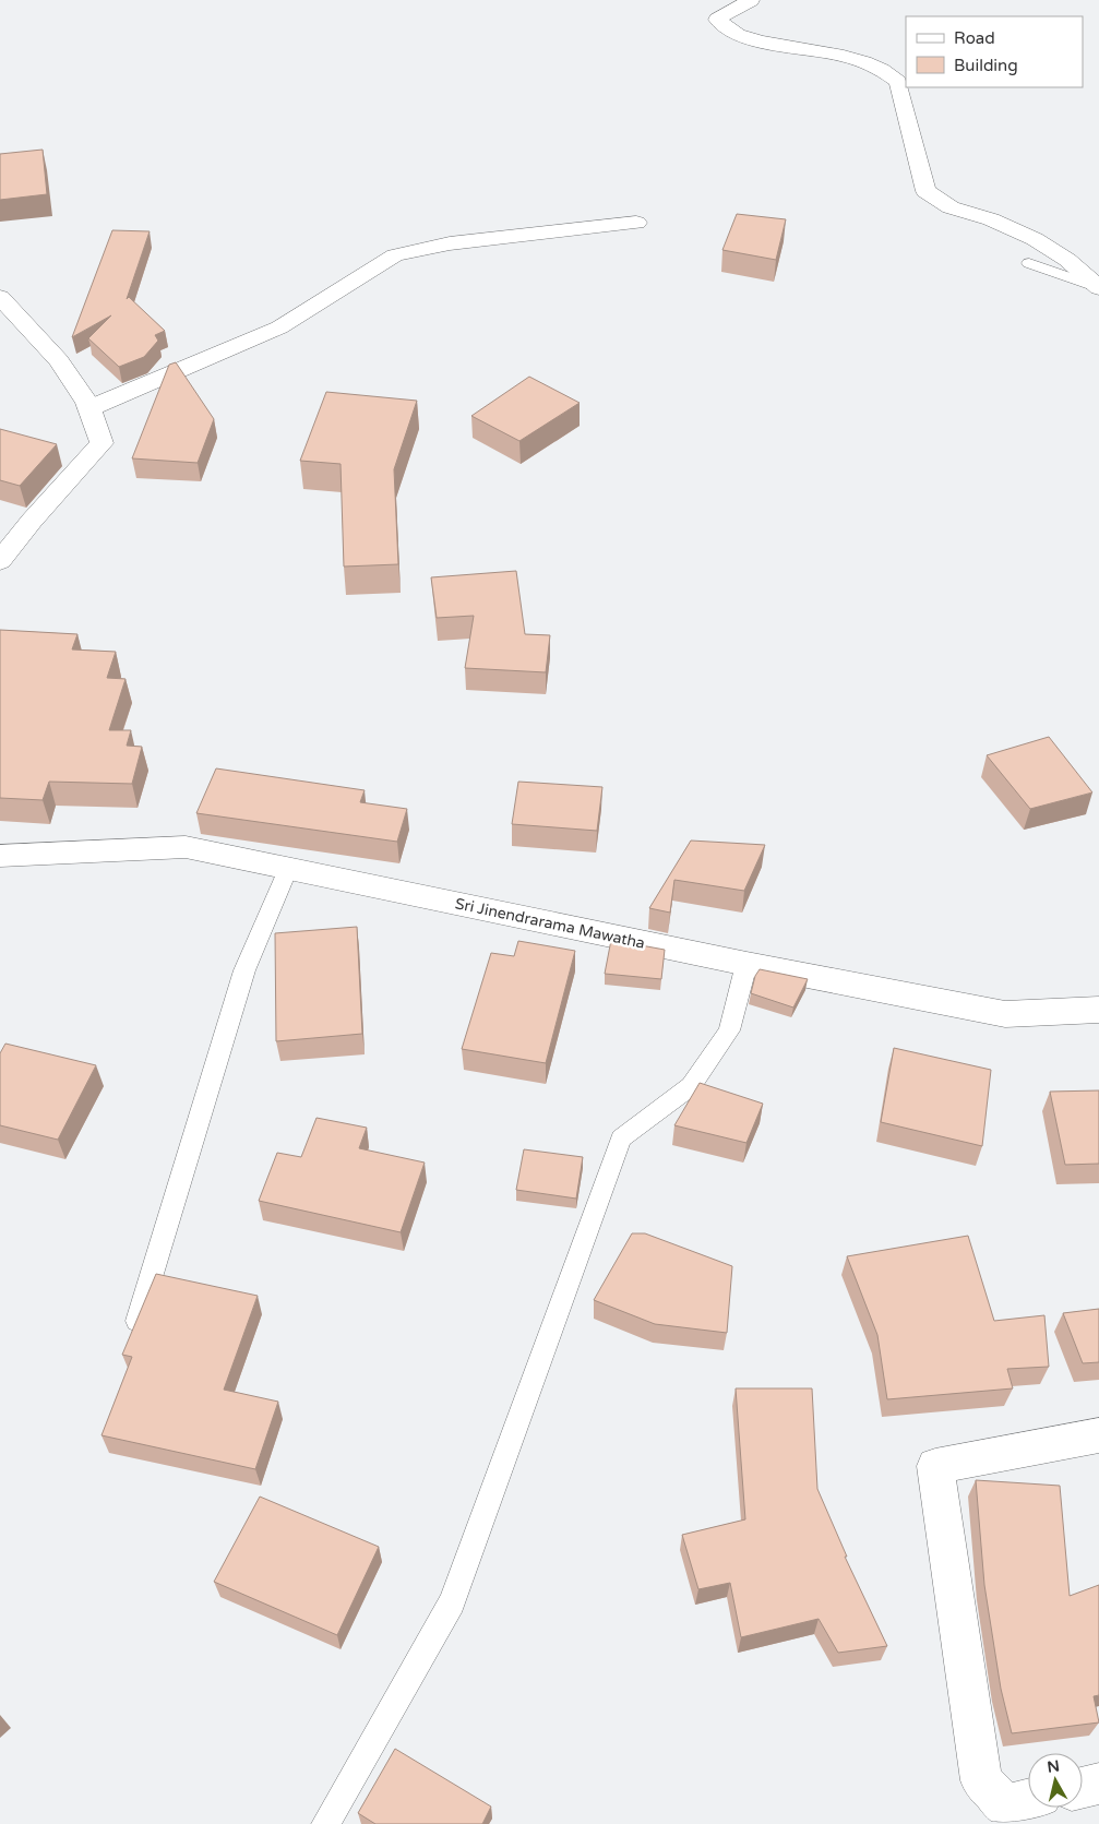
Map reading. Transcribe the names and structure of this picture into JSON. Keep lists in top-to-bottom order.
{
  "streets": {
    "street": ["Sri Jinendrarama Mawatha"]
  },
  "legend": ["Road", "Building"],
  "north": "top"
}
